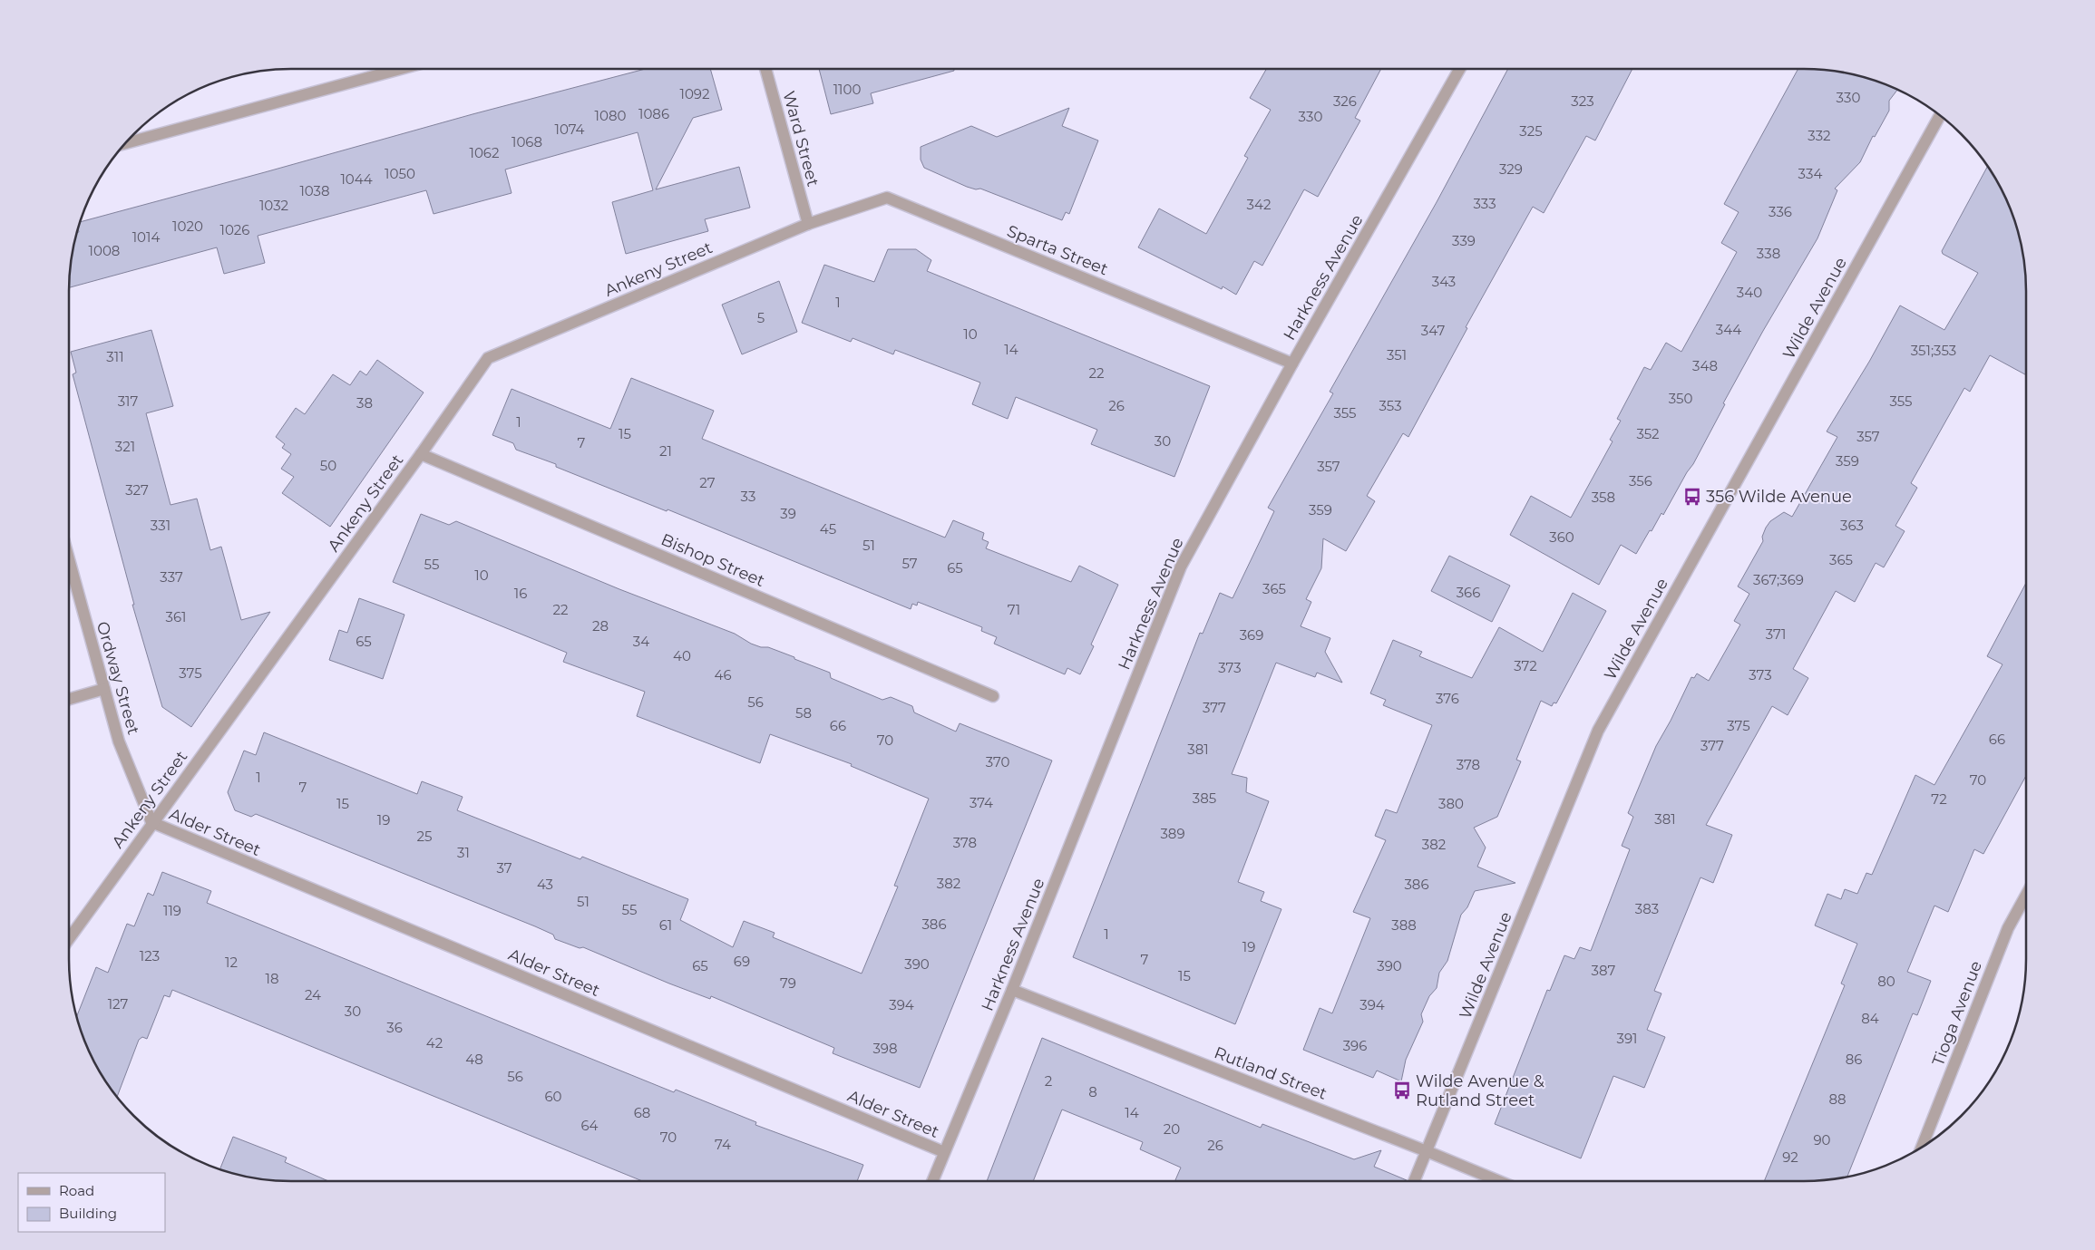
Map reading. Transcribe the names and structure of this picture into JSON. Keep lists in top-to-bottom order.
{
  "streets": {
    "street": [
      "Ward Street",
      "Sparta Street",
      "Ankeny Street",
      "Harkness Avenue",
      "Wilde Avenue",
      "Bishop Street",
      "Ordway Street",
      "Alder Street",
      "Tioga Avenue",
      "Rutland Street"
    ]
  },
  "crossings": [
    ["Ward Street", "Sparta Street"],
    ["Ward Street", "Ankeny Street"],
    ["Sparta Street", "Ankeny Street"],
    ["Sparta Street", "Harkness Avenue"],
    ["Ankeny Street", "Bishop Street"],
    ["Ankeny Street", "Ordway Street"],
    ["Ankeny Street", "Alder Street"],
    ["Harkness Avenue", "Alder Street"],
    ["Harkness Avenue", "Rutland Street"],
    ["Wilde Avenue", "Rutland Street"],
    ["Ordway Street", "Alder Street"]
  ],
  "places": {
    "bus stop": ["356 Wilde Avenue", "Wilde Avenue & Rutland Street"]
  },
  "house_numbers": [
    "1100",
    "1092",
    "330",
    "326",
    "323",
    "1086",
    "1080",
    "330",
    "1074",
    "325",
    "332",
    "1068",
    "1062",
    "329",
    "1050",
    "334",
    "1044",
    "1038",
    "333",
    "342",
    "1032",
    "336",
    "1020",
    "1026",
    "1014",
    "339",
    "1008",
    "338",
    "343",
    "340",
    "1",
    "5",
    "344",
    "347",
    "10",
    "14",
    "351;353",
    "351",
    "311",
    "348",
    "22",
    "350",
    "317",
    "355",
    "38",
    "26",
    "353",
    "355",
    "1",
    "15",
    "352",
    "357",
    "30",
    "7",
    "321",
    "21",
    "359",
    "50",
    "357",
    "356",
    "27",
    "327",
    "33",
    "358",
    "359",
    "39",
    "331",
    "363",
    "45",
    "360",
    "51",
    "365",
    "57",
    "55",
    "65",
    "10",
    "337",
    "367;369",
    "365",
    "366",
    "16",
    "22",
    "71",
    "361",
    "28",
    "371",
    "369",
    "65",
    "34",
    "40",
    "372",
    "373",
    "375",
    "46",
    "373",
    "376",
    "56",
    "377",
    "58",
    "66",
    "375",
    "66",
    "70",
    "377",
    "381",
    "370",
    "378",
    "1",
    "70",
    "7",
    "385",
    "72",
    "374",
    "15",
    "380",
    "381",
    "19",
    "389",
    "25",
    "378",
    "382",
    "31",
    "37",
    "382",
    "43",
    "386",
    "51",
    "383",
    "55",
    "119",
    "386",
    "61",
    "388",
    "1",
    "19",
    "123",
    "7",
    "69",
    "12",
    "390",
    "65",
    "390",
    "387",
    "15",
    "18",
    "80",
    "79",
    "24",
    "127",
    "394",
    "394",
    "30",
    "84",
    "36",
    "391",
    "42",
    "396",
    "398",
    "48",
    "86",
    "56",
    "2",
    "8",
    "60",
    "88",
    "68",
    "14",
    "64",
    "20",
    "70",
    "90",
    "74",
    "26",
    "92"
  ],
  "legend": ["Road", "Building"]
}
